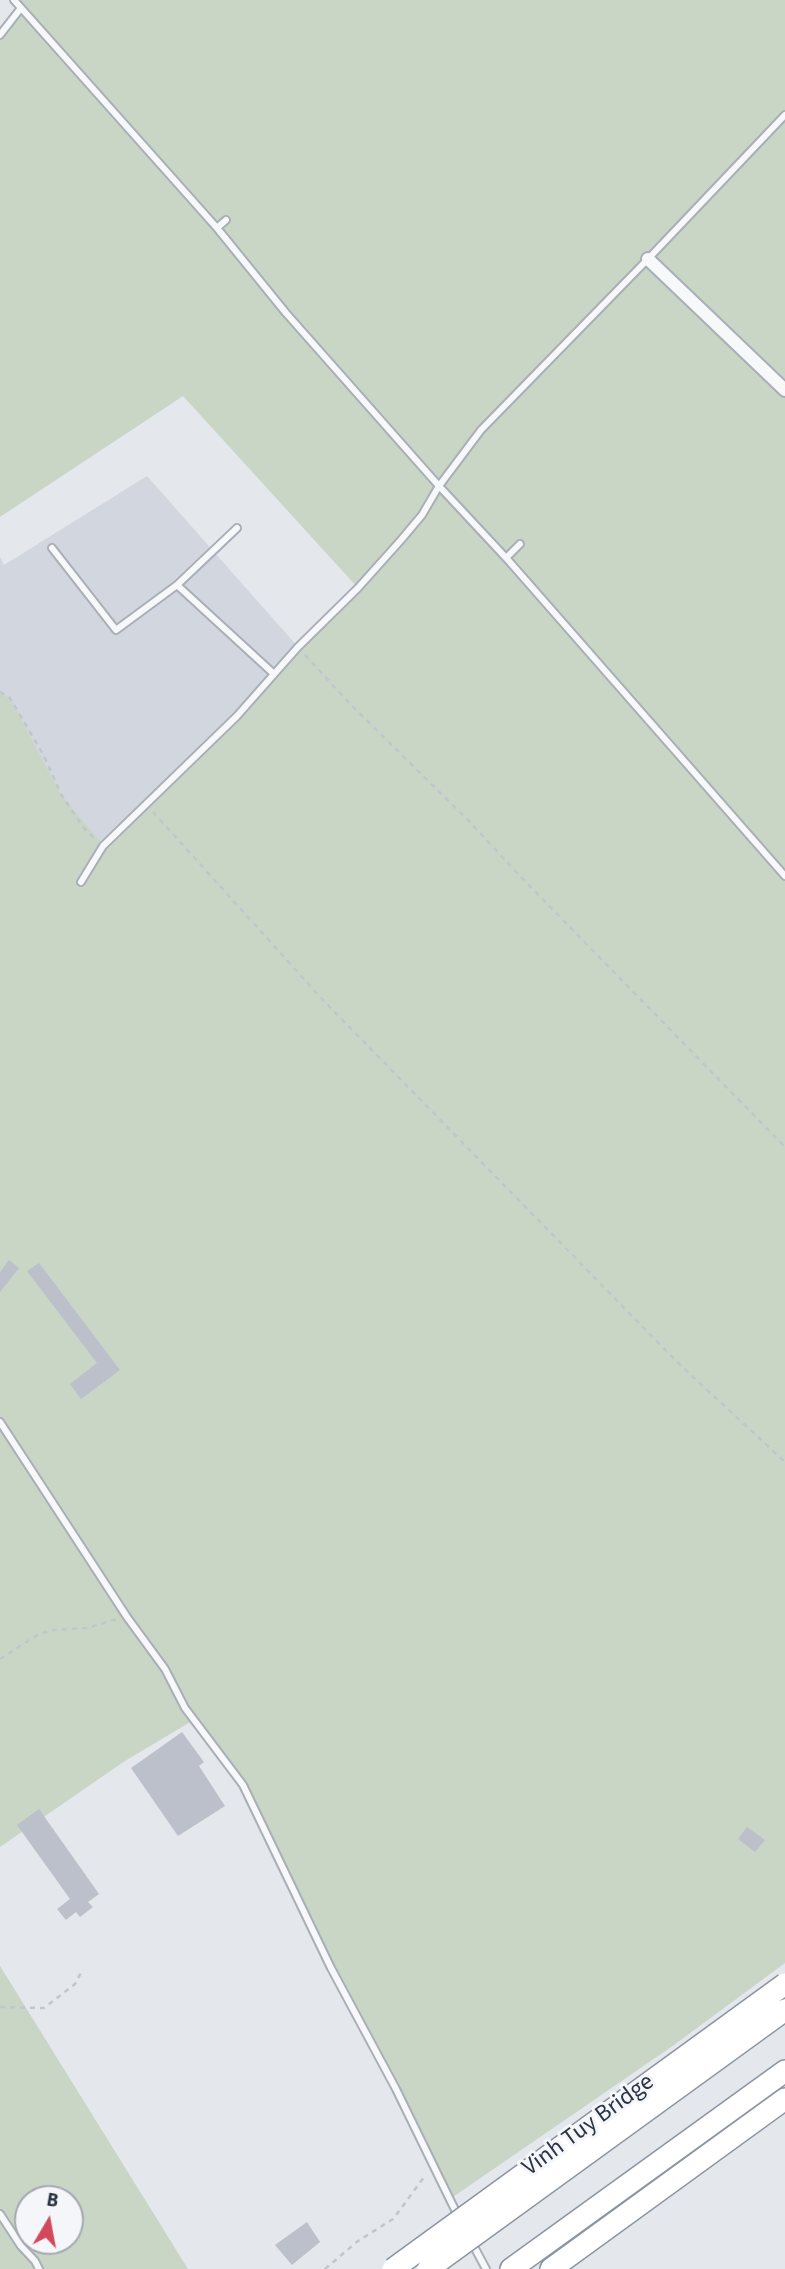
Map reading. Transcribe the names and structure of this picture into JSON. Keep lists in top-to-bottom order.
{
  "streets": {
    "highway": ["Vinh Tuy Bridge"]
  },
  "north": "top"
}
